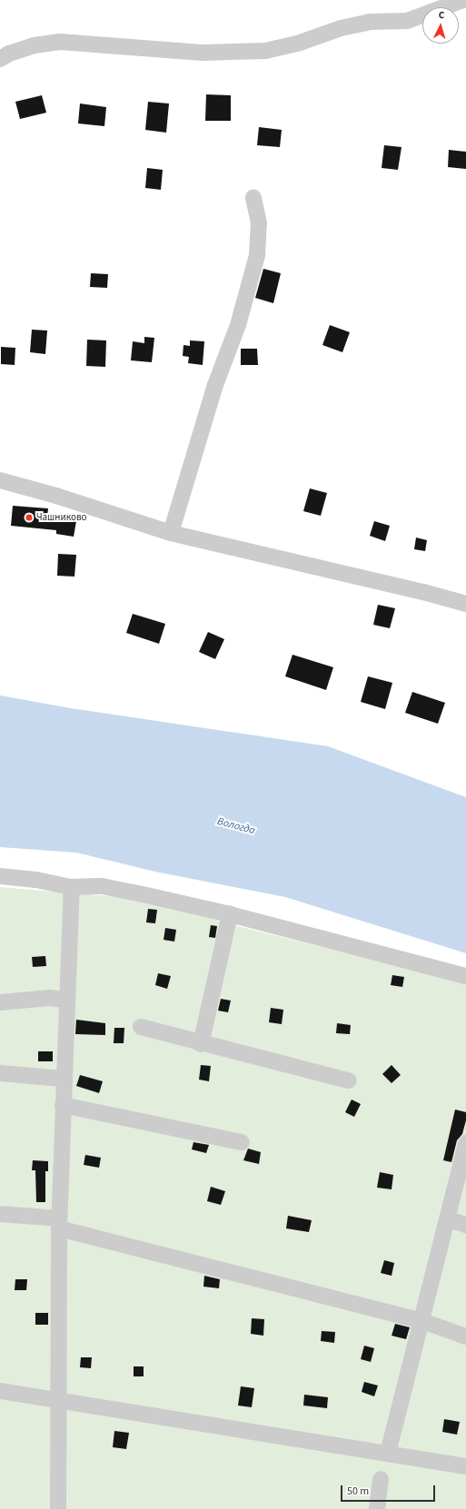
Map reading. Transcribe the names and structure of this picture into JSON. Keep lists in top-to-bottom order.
{
  "water": ["Вологда"],
  "places": ["Чашниково"],
  "scale_bar": "50 m",
  "north": "top"
}
